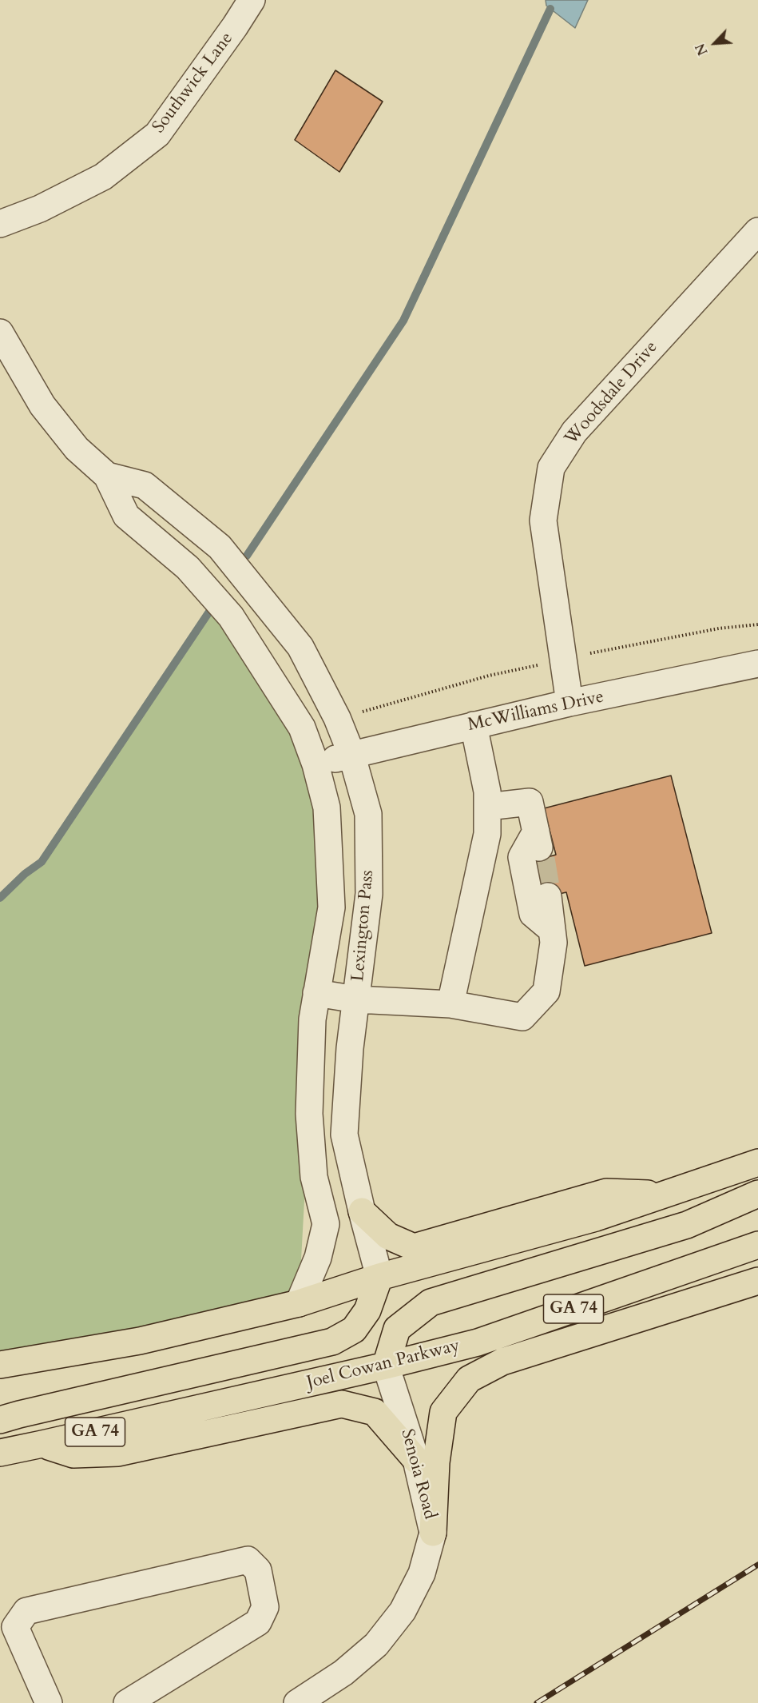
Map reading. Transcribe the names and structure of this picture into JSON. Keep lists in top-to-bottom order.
{
  "streets": {
    "main road": ["GA 74", "Joel Cowan Parkway"],
    "street": [
      "Southwick Lane",
      "Woodsdale Drive",
      "McWilliams Drive",
      "Lexington Pass",
      "Senoia Road"
    ]
  },
  "crossings": [
    ["Woodsdale Drive", "McWilliams Drive"],
    ["McWilliams Drive", "Lexington Pass"],
    ["Joel Cowan Parkway", "Senoia Road"]
  ],
  "north": "bottom left"
}
